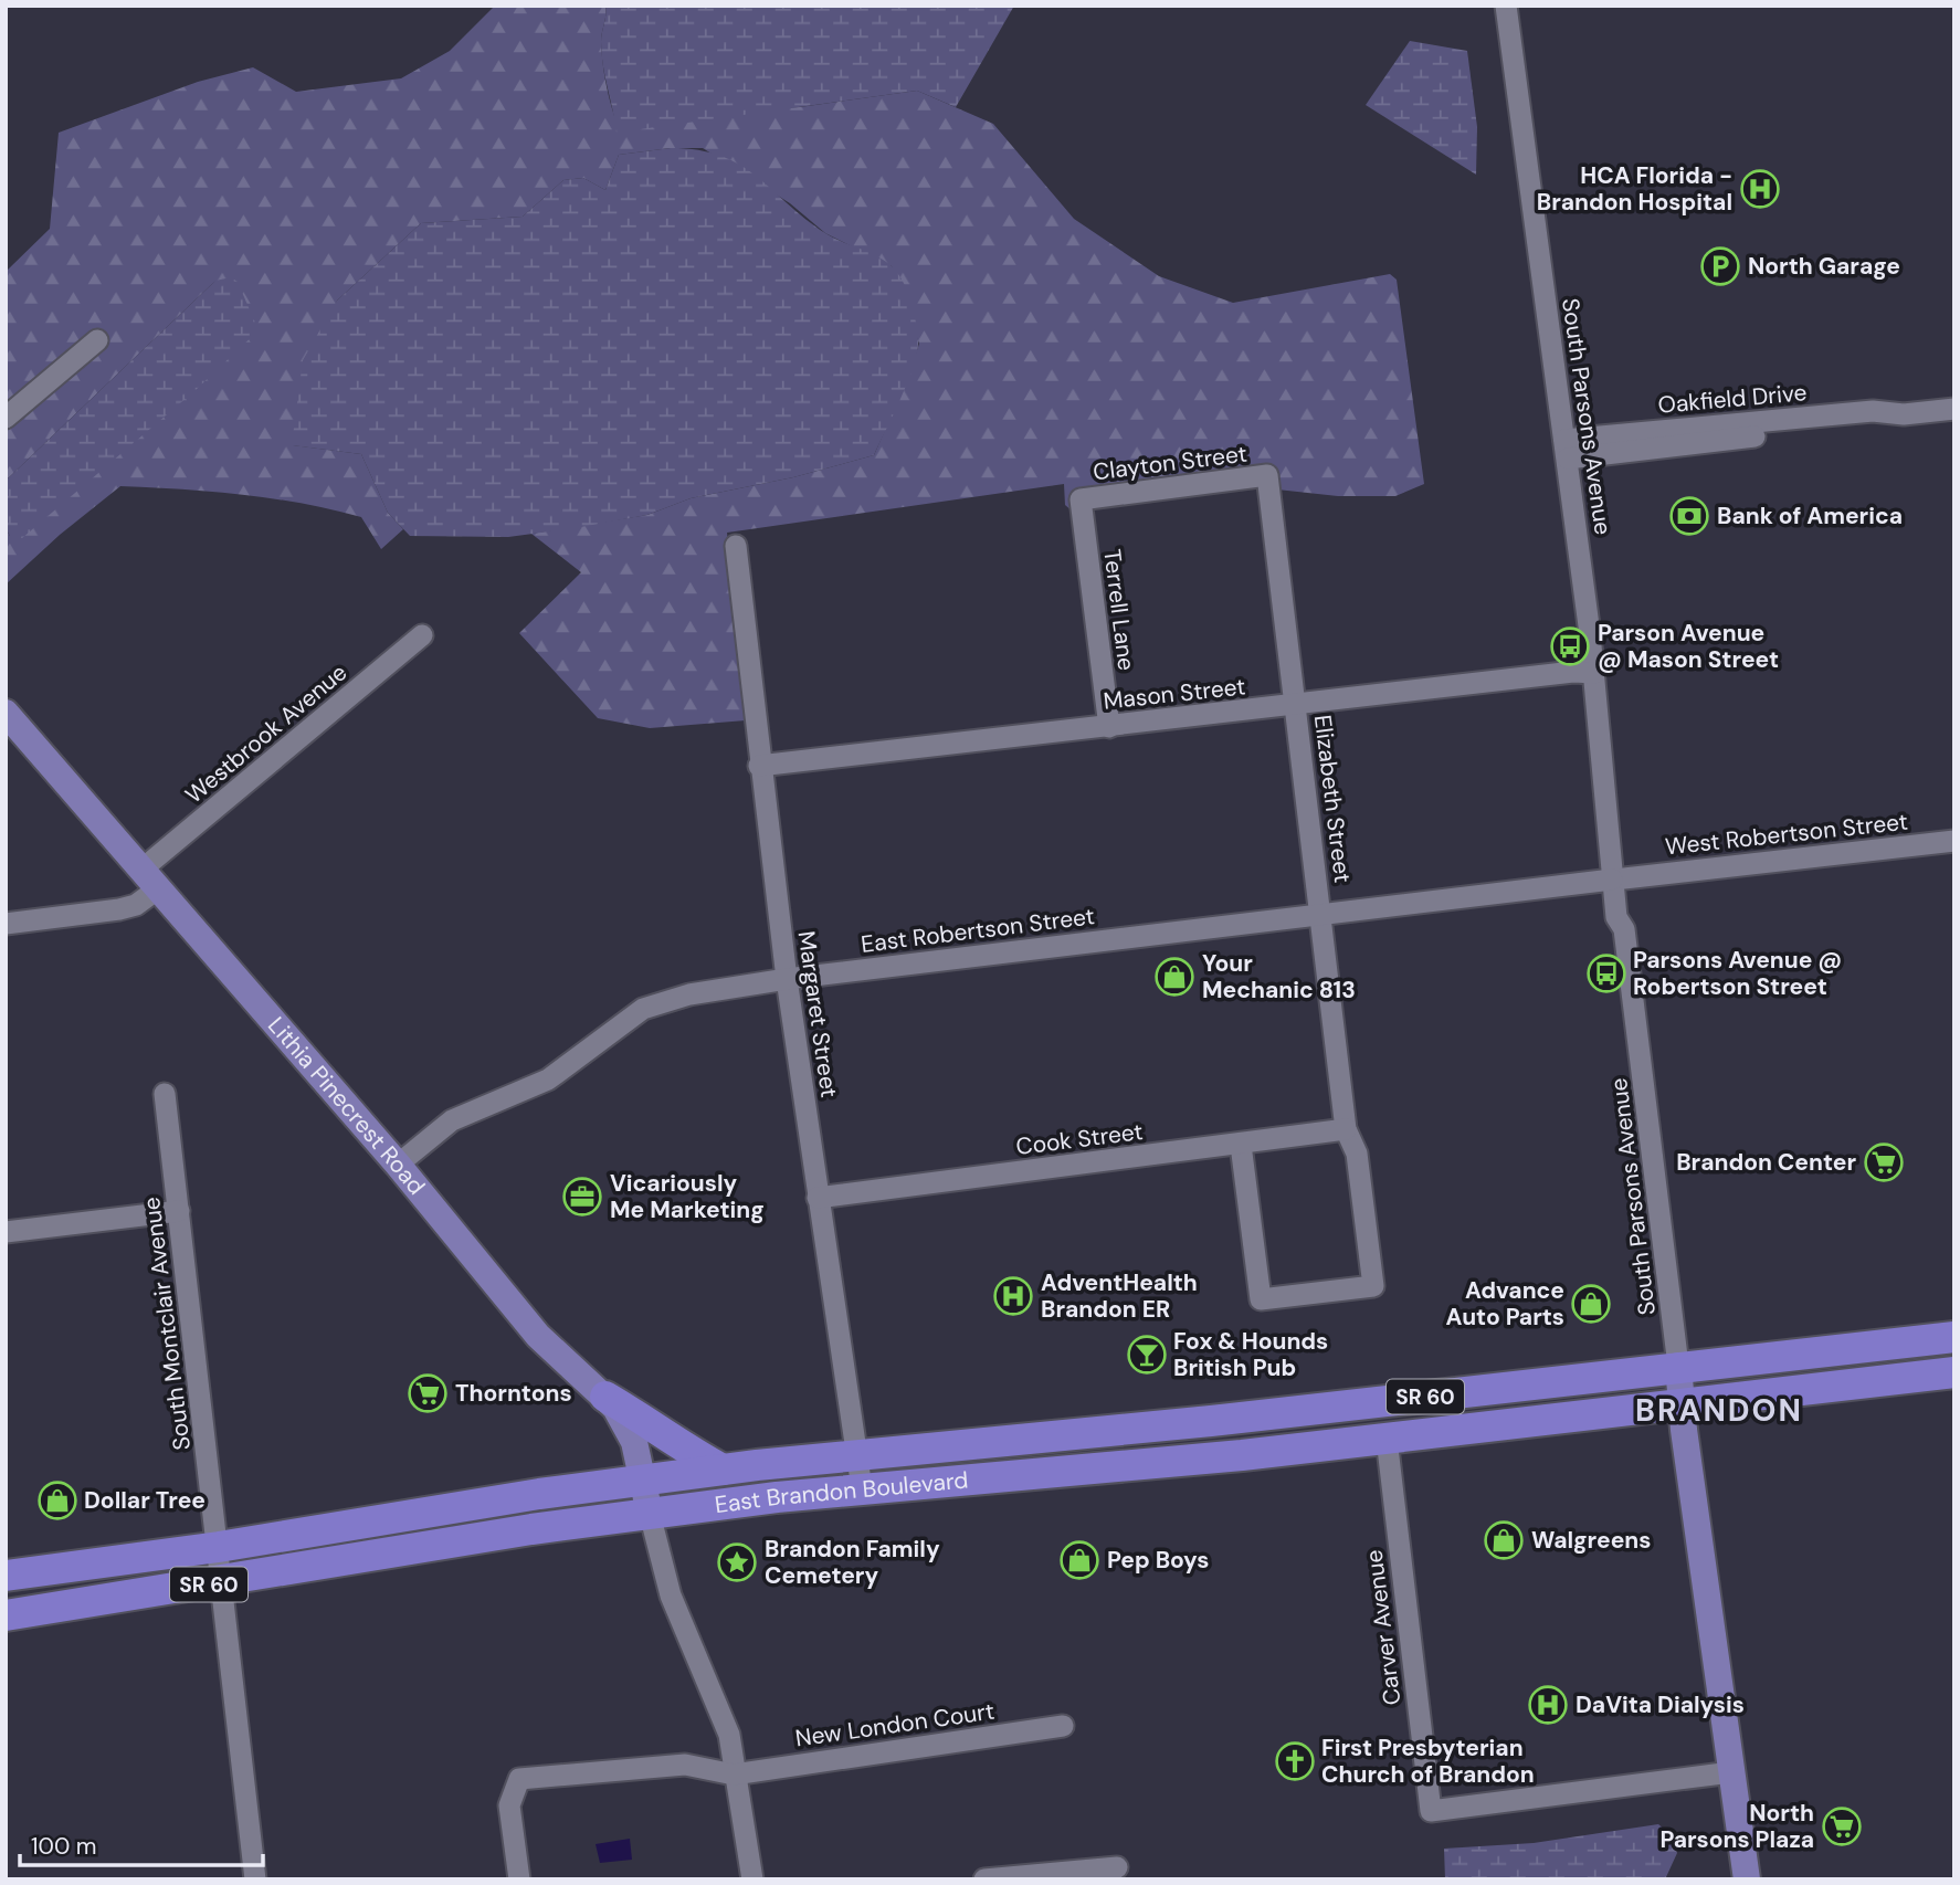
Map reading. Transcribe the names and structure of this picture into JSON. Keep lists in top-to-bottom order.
{
  "streets": {
    "highway": ["SR 60", "East Brandon Boulevard"],
    "main road": ["Lithia Pinecrest Road"],
    "street": [
      "Oakfield Drive",
      "South Parsons Avenue",
      "Clayton Street",
      "Terrell Lane",
      "Mason Street",
      "Westbrook Avenue",
      "Elizabeth Street",
      "West Robertson Street",
      "East Robertson Street",
      "Margaret Street",
      "Cook Street",
      "South Montclair Avenue",
      "Carver Avenue",
      "New London Court"
    ]
  },
  "crossings": [
    ["Oakfield Drive", "South Parsons Avenue"],
    ["South Parsons Avenue", "Mason Street"],
    ["South Parsons Avenue", "West Robertson Street"],
    ["South Parsons Avenue", "East Robertson Street"],
    ["South Parsons Avenue", "SR 60"],
    ["South Parsons Avenue", "East Brandon Boulevard"],
    ["Clayton Street", "Terrell Lane"],
    ["Clayton Street", "Elizabeth Street"],
    ["Terrell Lane", "Mason Street"],
    ["Mason Street", "Elizabeth Street"],
    ["Mason Street", "Margaret Street"],
    ["Westbrook Avenue", "Lithia Pinecrest Road"],
    ["Elizabeth Street", "East Robertson Street"],
    ["Elizabeth Street", "Cook Street"],
    ["West Robertson Street", "East Robertson Street"],
    ["East Robertson Street", "Margaret Street"],
    ["East Robertson Street", "Lithia Pinecrest Road"],
    ["Margaret Street", "Cook Street"],
    ["Margaret Street", "East Brandon Boulevard"],
    ["Lithia Pinecrest Road", "East Brandon Boulevard"],
    ["South Montclair Avenue", "East Brandon Boulevard"],
    ["SR 60", "East Brandon Boulevard"],
    ["East Brandon Boulevard", "Carver Avenue"]
  ],
  "districts": ["BRANDON"],
  "places": {
    "hospital": ["HCA Florida - Brandon Hospital", "AdventHealth Brandon ER", "DaVita Dialysis"],
    "parking": ["North Garage"],
    "bank": ["Bank of America"],
    "bus stop": ["Parson Avenue @ Mason Street", "Parsons Avenue @ Robertson Street"],
    "shop": [
      "Your Mechanic 813",
      "Advance Auto Parts",
      "Dollar Tree",
      "Walgreens",
      "Pep Boys"
    ],
    "supermarket": ["Brandon Center", "Thorntons", "North Parsons Plaza"],
    "office": ["Vicariously Me Marketing"],
    "bar": ["Fox & Hounds British Pub"],
    "place": ["Brandon Family Cemetery"],
    "church": ["First Presbyterian Church of Brandon"]
  },
  "scale_bar": "100 m"
}
